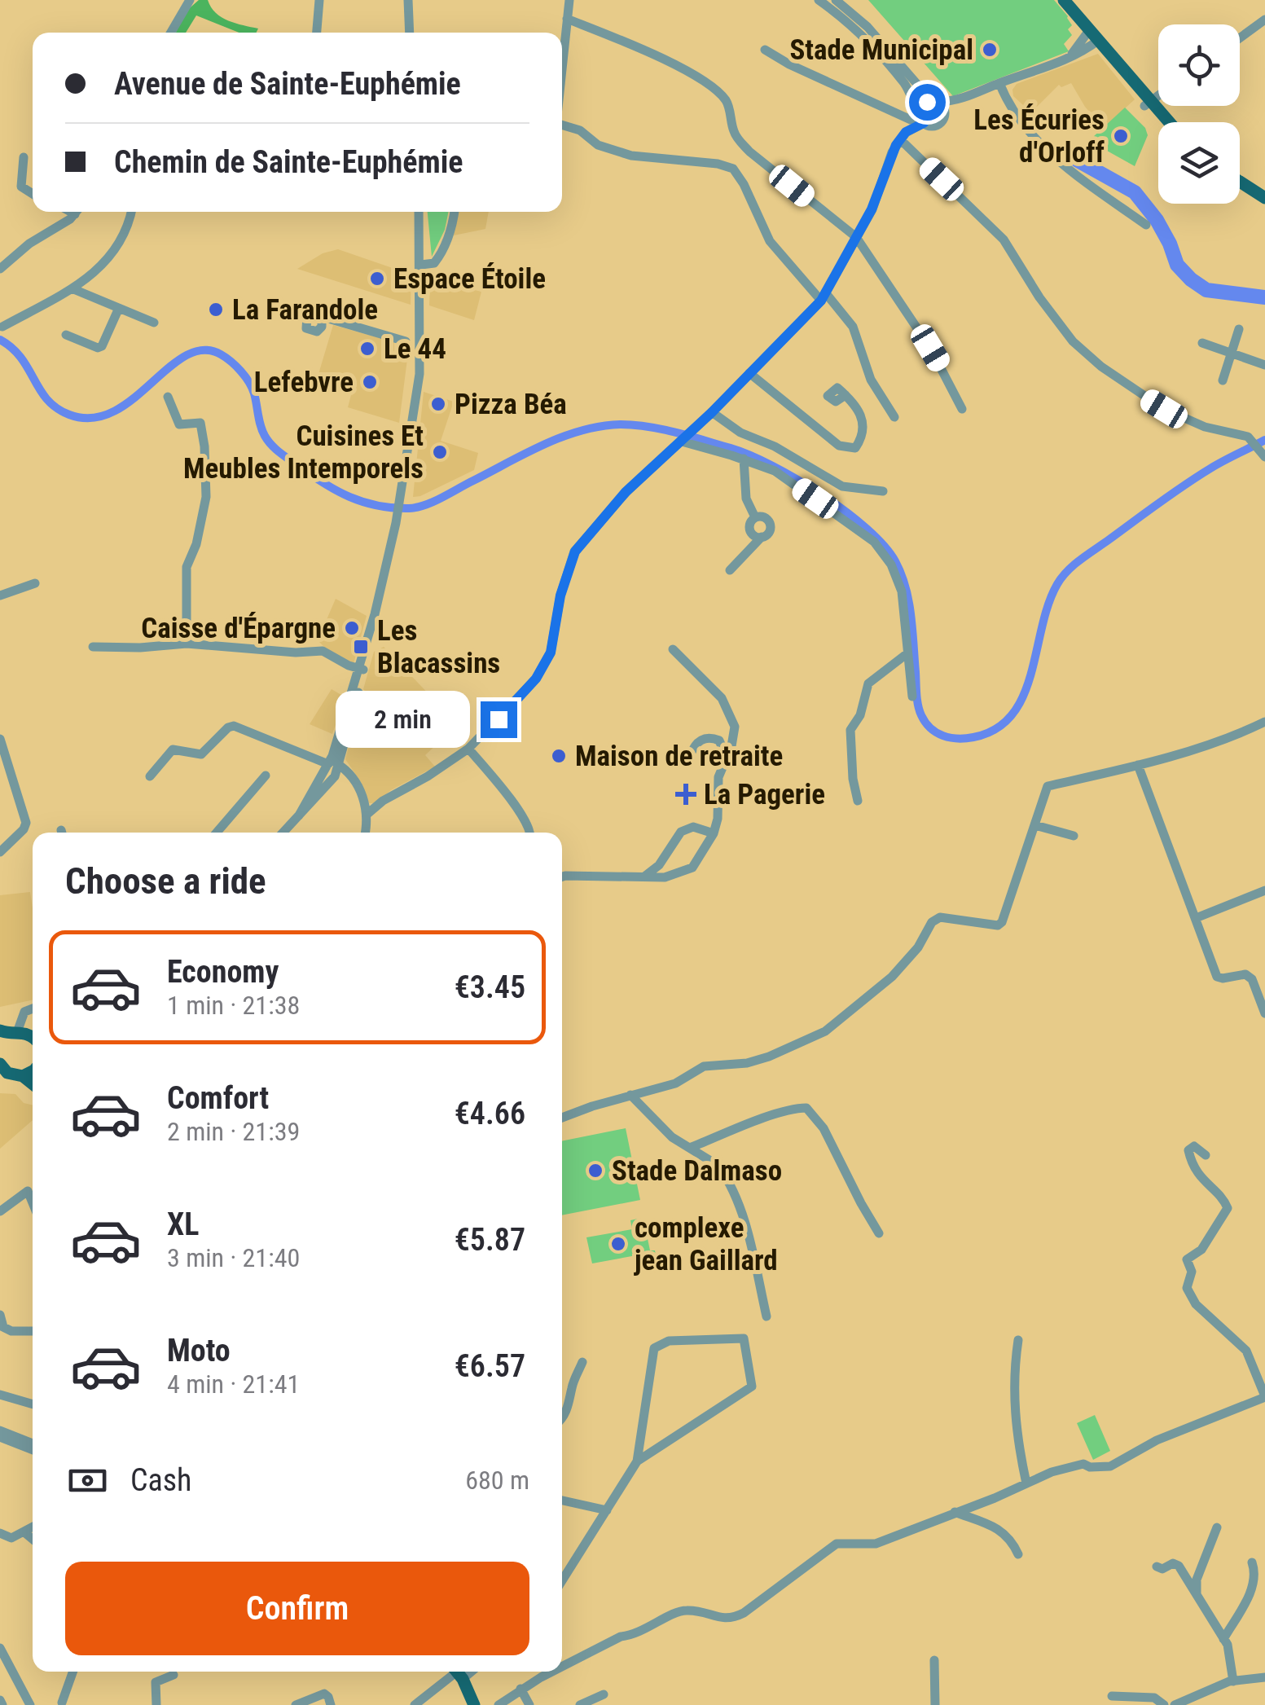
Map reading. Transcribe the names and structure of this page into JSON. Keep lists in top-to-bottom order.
{
  "places": {
    "other": [
      "Stade Municipal",
      "Les Écuries d'Orloff",
      "Espace Étoile",
      "La Farandole",
      "Le 44",
      "Lefebvre",
      "Pizza Béa",
      "Cuisines Et Meubles Intemporels",
      "Caisse d'Épargne",
      "Maison de retraite",
      "Stade Dalmaso",
      "complexe jean Gaillard"
    ],
    "transit": ["Les Blacassins"],
    "health": ["La Pagerie"]
  },
  "page": {
    "banner": ["Avenue de Sainte-Euphémie", "Chemin de Sainte-Euphémie"],
    "bubble": "2 min",
    "heading": "Choose a ride",
    "list": [
      {
        "name": "Economy",
        "note": "1 min · 21:38",
        "value": "€3.45"
      },
      {
        "name": "Comfort",
        "note": "2 min · 21:39",
        "value": "€4.66"
      },
      {
        "name": "XL",
        "note": "3 min · 21:40",
        "value": "€5.87"
      },
      {
        "name": "Moto",
        "note": "4 min · 21:41",
        "value": "€6.57"
      }
    ],
    "pay": ["Cash", "680 m"],
    "buttons": "Confirm"
  }
}
